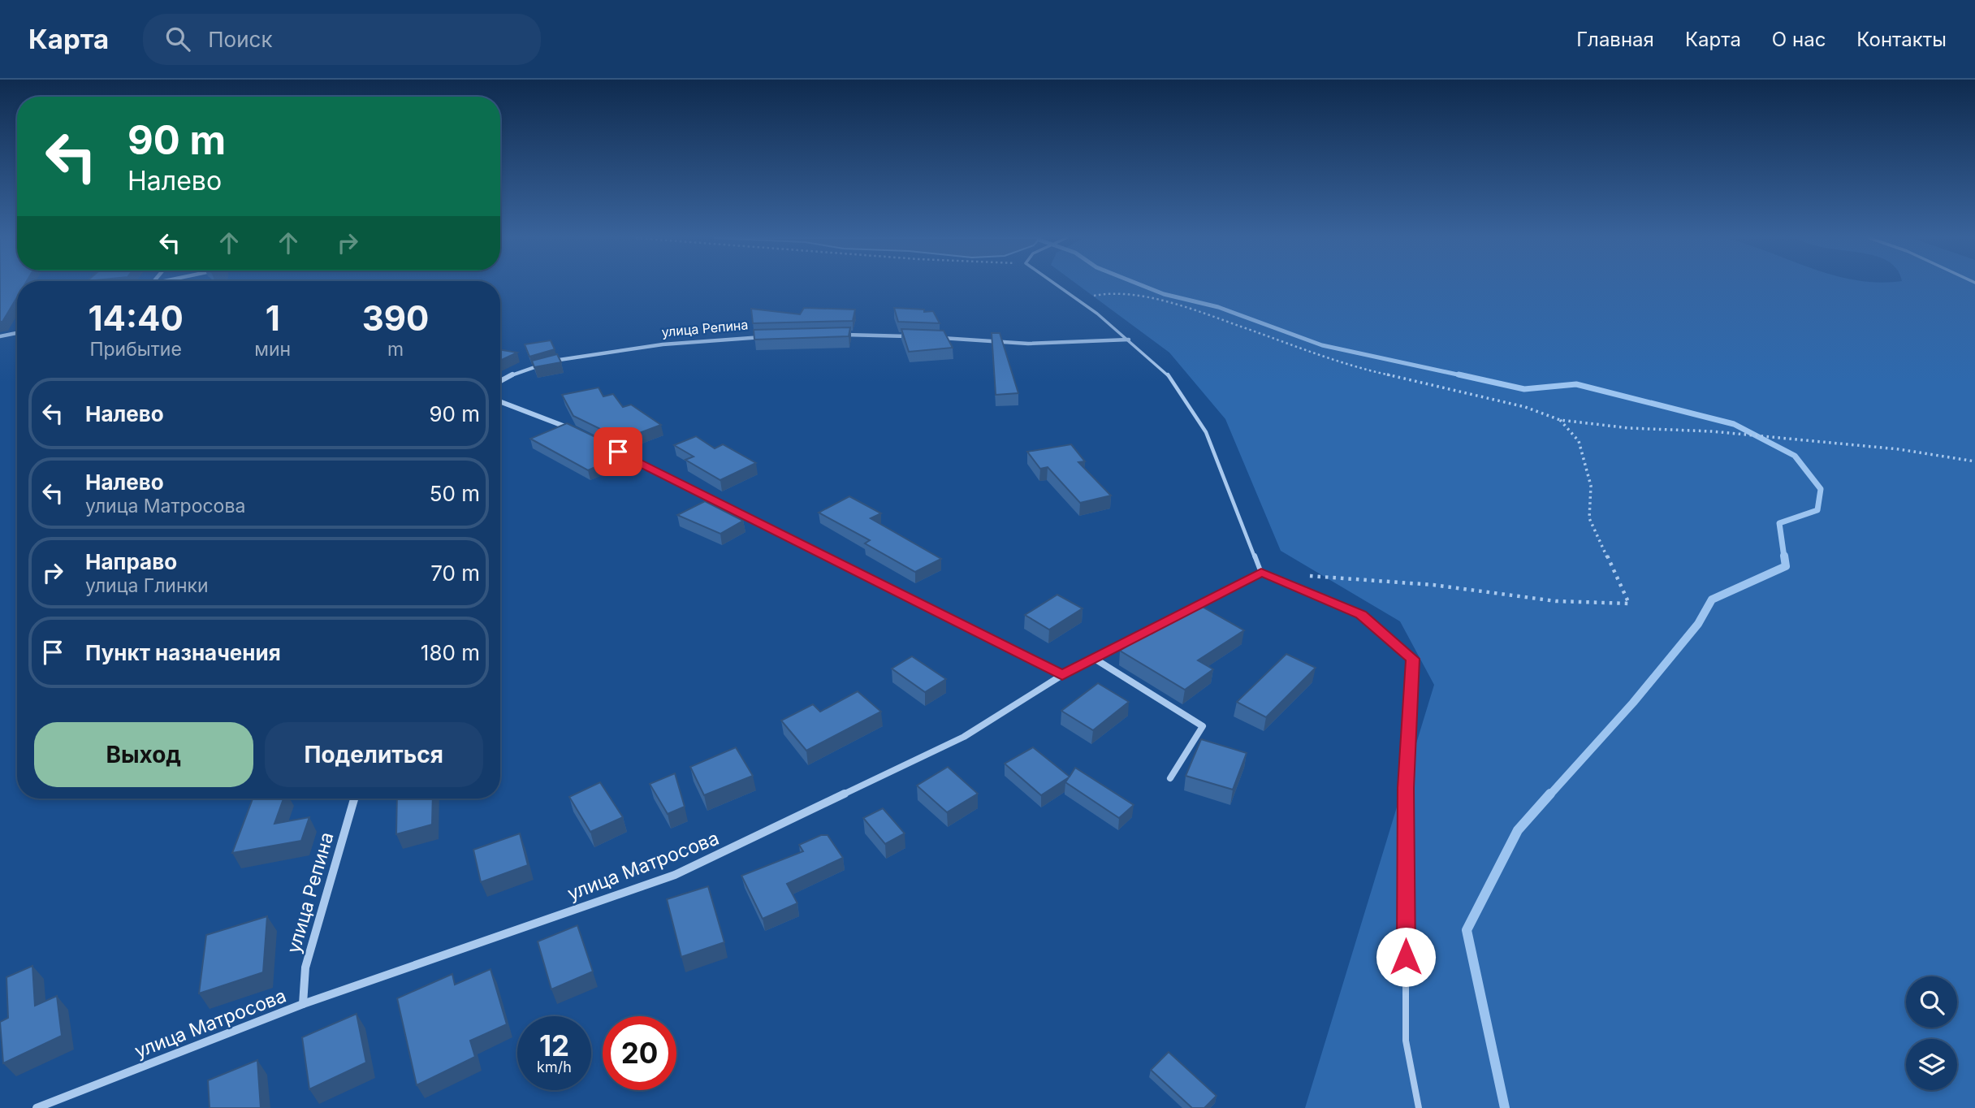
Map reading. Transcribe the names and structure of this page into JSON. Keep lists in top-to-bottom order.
{
  "streets": {
    "street": ["улица Репина", "улица Матросова"]
  },
  "crossings": [
    ["улица Репина", "улица Матросова"]
  ],
  "page": {
    "header": "Карта",
    "search": "Поиск",
    "nav": [
      "Главная",
      "Карта",
      "О нас",
      "Контакты"
    ],
    "turn": ["90 m", "Налево"],
    "eta": [
      "14:40",
      "Прибытие",
      "1",
      "мин",
      "390",
      "m"
    ],
    "list": [
      {
        "name": "Налево",
        "value": "90 m"
      },
      {
        "name": "Налево",
        "note": "улица Матросова",
        "value": "50 m"
      },
      {
        "name": "Направо",
        "note": "улица Глинки",
        "value": "70 m"
      },
      {
        "name": "Пункт назначения",
        "value": "180 m"
      }
    ],
    "buttons": ["Выход", "Поделиться"],
    "speed": "12 km/h",
    "limit": "20"
  }
}
